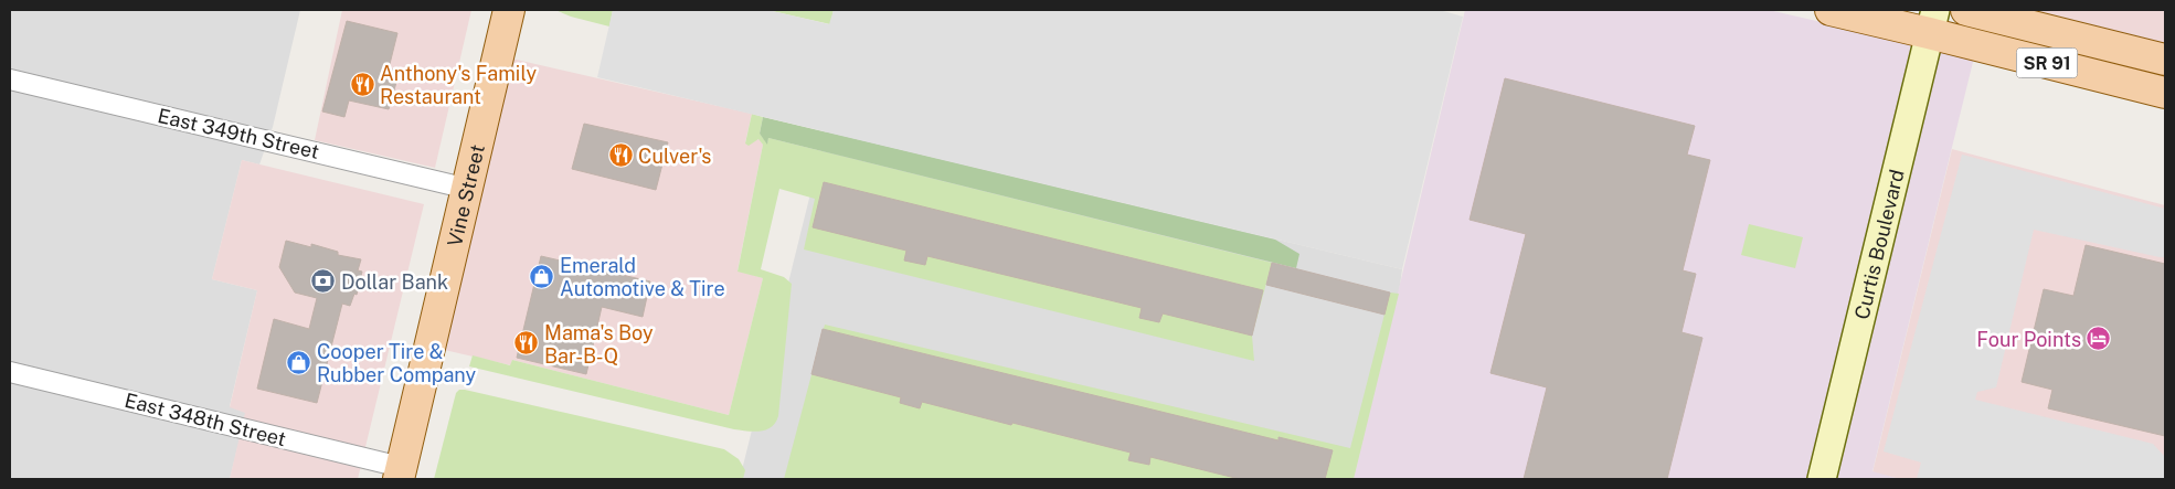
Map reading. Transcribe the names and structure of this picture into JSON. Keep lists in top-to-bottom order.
{
  "streets": {
    "main road": ["SR 91", "Vine Street"],
    "street": ["East 349th Street", "Curtis Boulevard", "East 348th Street"]
  },
  "crossings": [
    ["SR 91", "Curtis Boulevard"],
    ["East 349th Street", "Vine Street"],
    ["Vine Street", "East 348th Street"]
  ],
  "places": {
    "restaurant": ["Anthony's Family Restaurant", "Culver's", "Mama's Boy Bar-B-Q"],
    "shop": ["Emerald Automotive & Tire", "Cooper Tire & Rubber Company"],
    "bank": ["Dollar Bank"],
    "hotel": ["Four Points"]
  }
}
